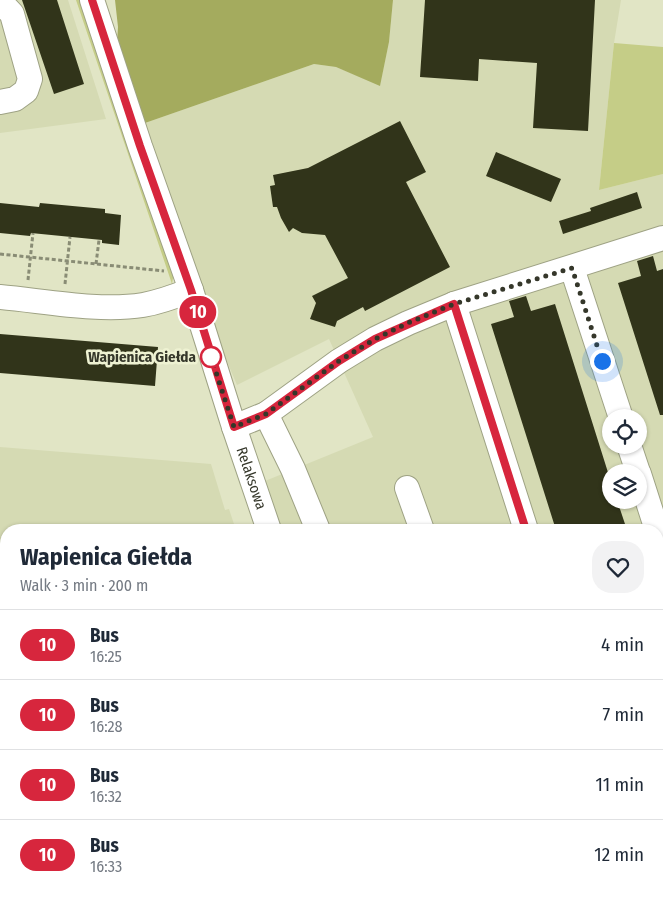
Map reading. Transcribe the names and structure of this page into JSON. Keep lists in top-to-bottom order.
{
  "streets": {
    "street": ["Relaksowa"]
  },
  "places": ["Wapienica Giełda"],
  "lines": ["bus line 10"],
  "page": {
    "on_map": "10",
    "heading": ["Wapienica Giełda", "Walk · 3 min · 200 m"],
    "list": [
      {
        "mark": "10",
        "name": "Bus",
        "note": "16:25",
        "value": "4 min"
      },
      {
        "mark": "10",
        "name": "Bus",
        "note": "16:28",
        "value": "7 min"
      },
      {
        "mark": "10",
        "name": "Bus",
        "note": "16:32",
        "value": "11 min"
      },
      {
        "mark": "10",
        "name": "Bus",
        "note": "16:33",
        "value": "12 min"
      }
    ]
  }
}
